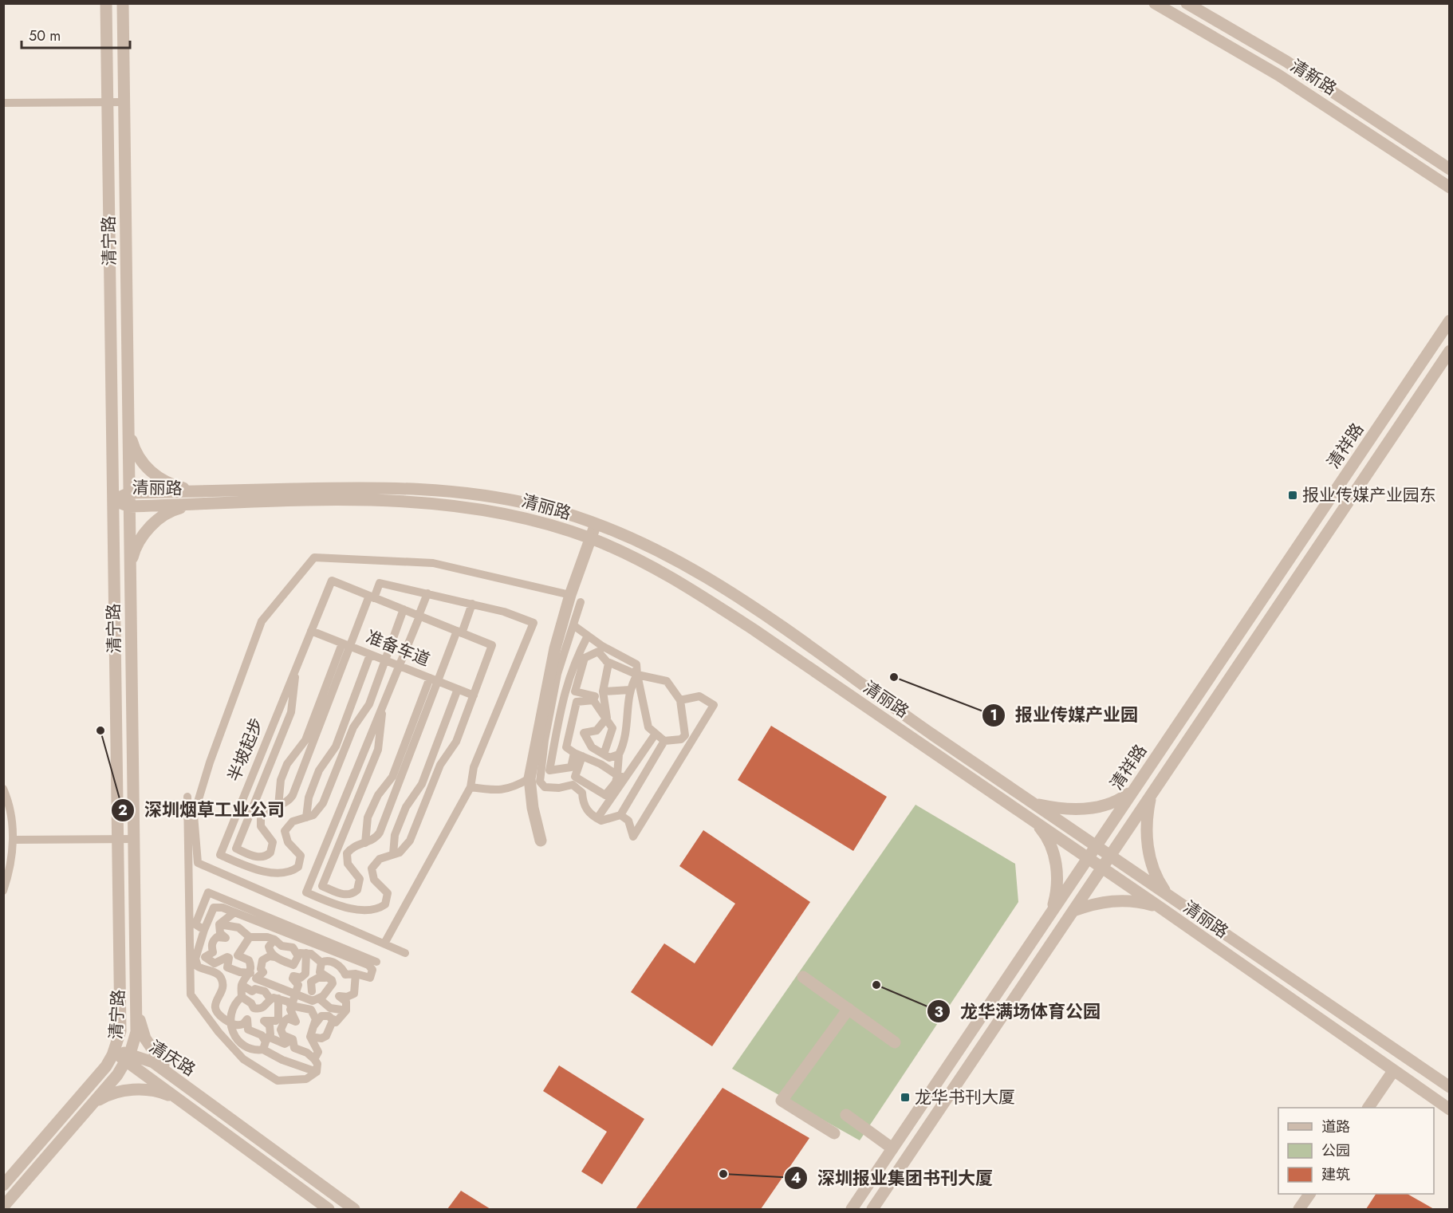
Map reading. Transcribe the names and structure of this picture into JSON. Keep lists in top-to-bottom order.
{
  "streets": {
    "street": [
      "清新路",
      "清宁路",
      "清祥路",
      "清丽路",
      "清庆路"
    ],
    "lane": ["准备车道", "半坡起步"]
  },
  "crossings": [
    ["清宁路", "清丽路"],
    ["清宁路", "清庆路"],
    ["清祥路", "清丽路"],
    ["准备车道", "半坡起步"]
  ],
  "places": {
    "transit": ["报业传媒产业园东", "龙华书刊大厦"],
    "other": [
      "报业传媒产业园",
      "深圳烟草工业公司",
      "龙华满场体育公园",
      "深圳报业集团书刊大厦"
    ]
  },
  "legend": ["道路", "公园", "建筑"],
  "scale_bar": "50 m"
}
